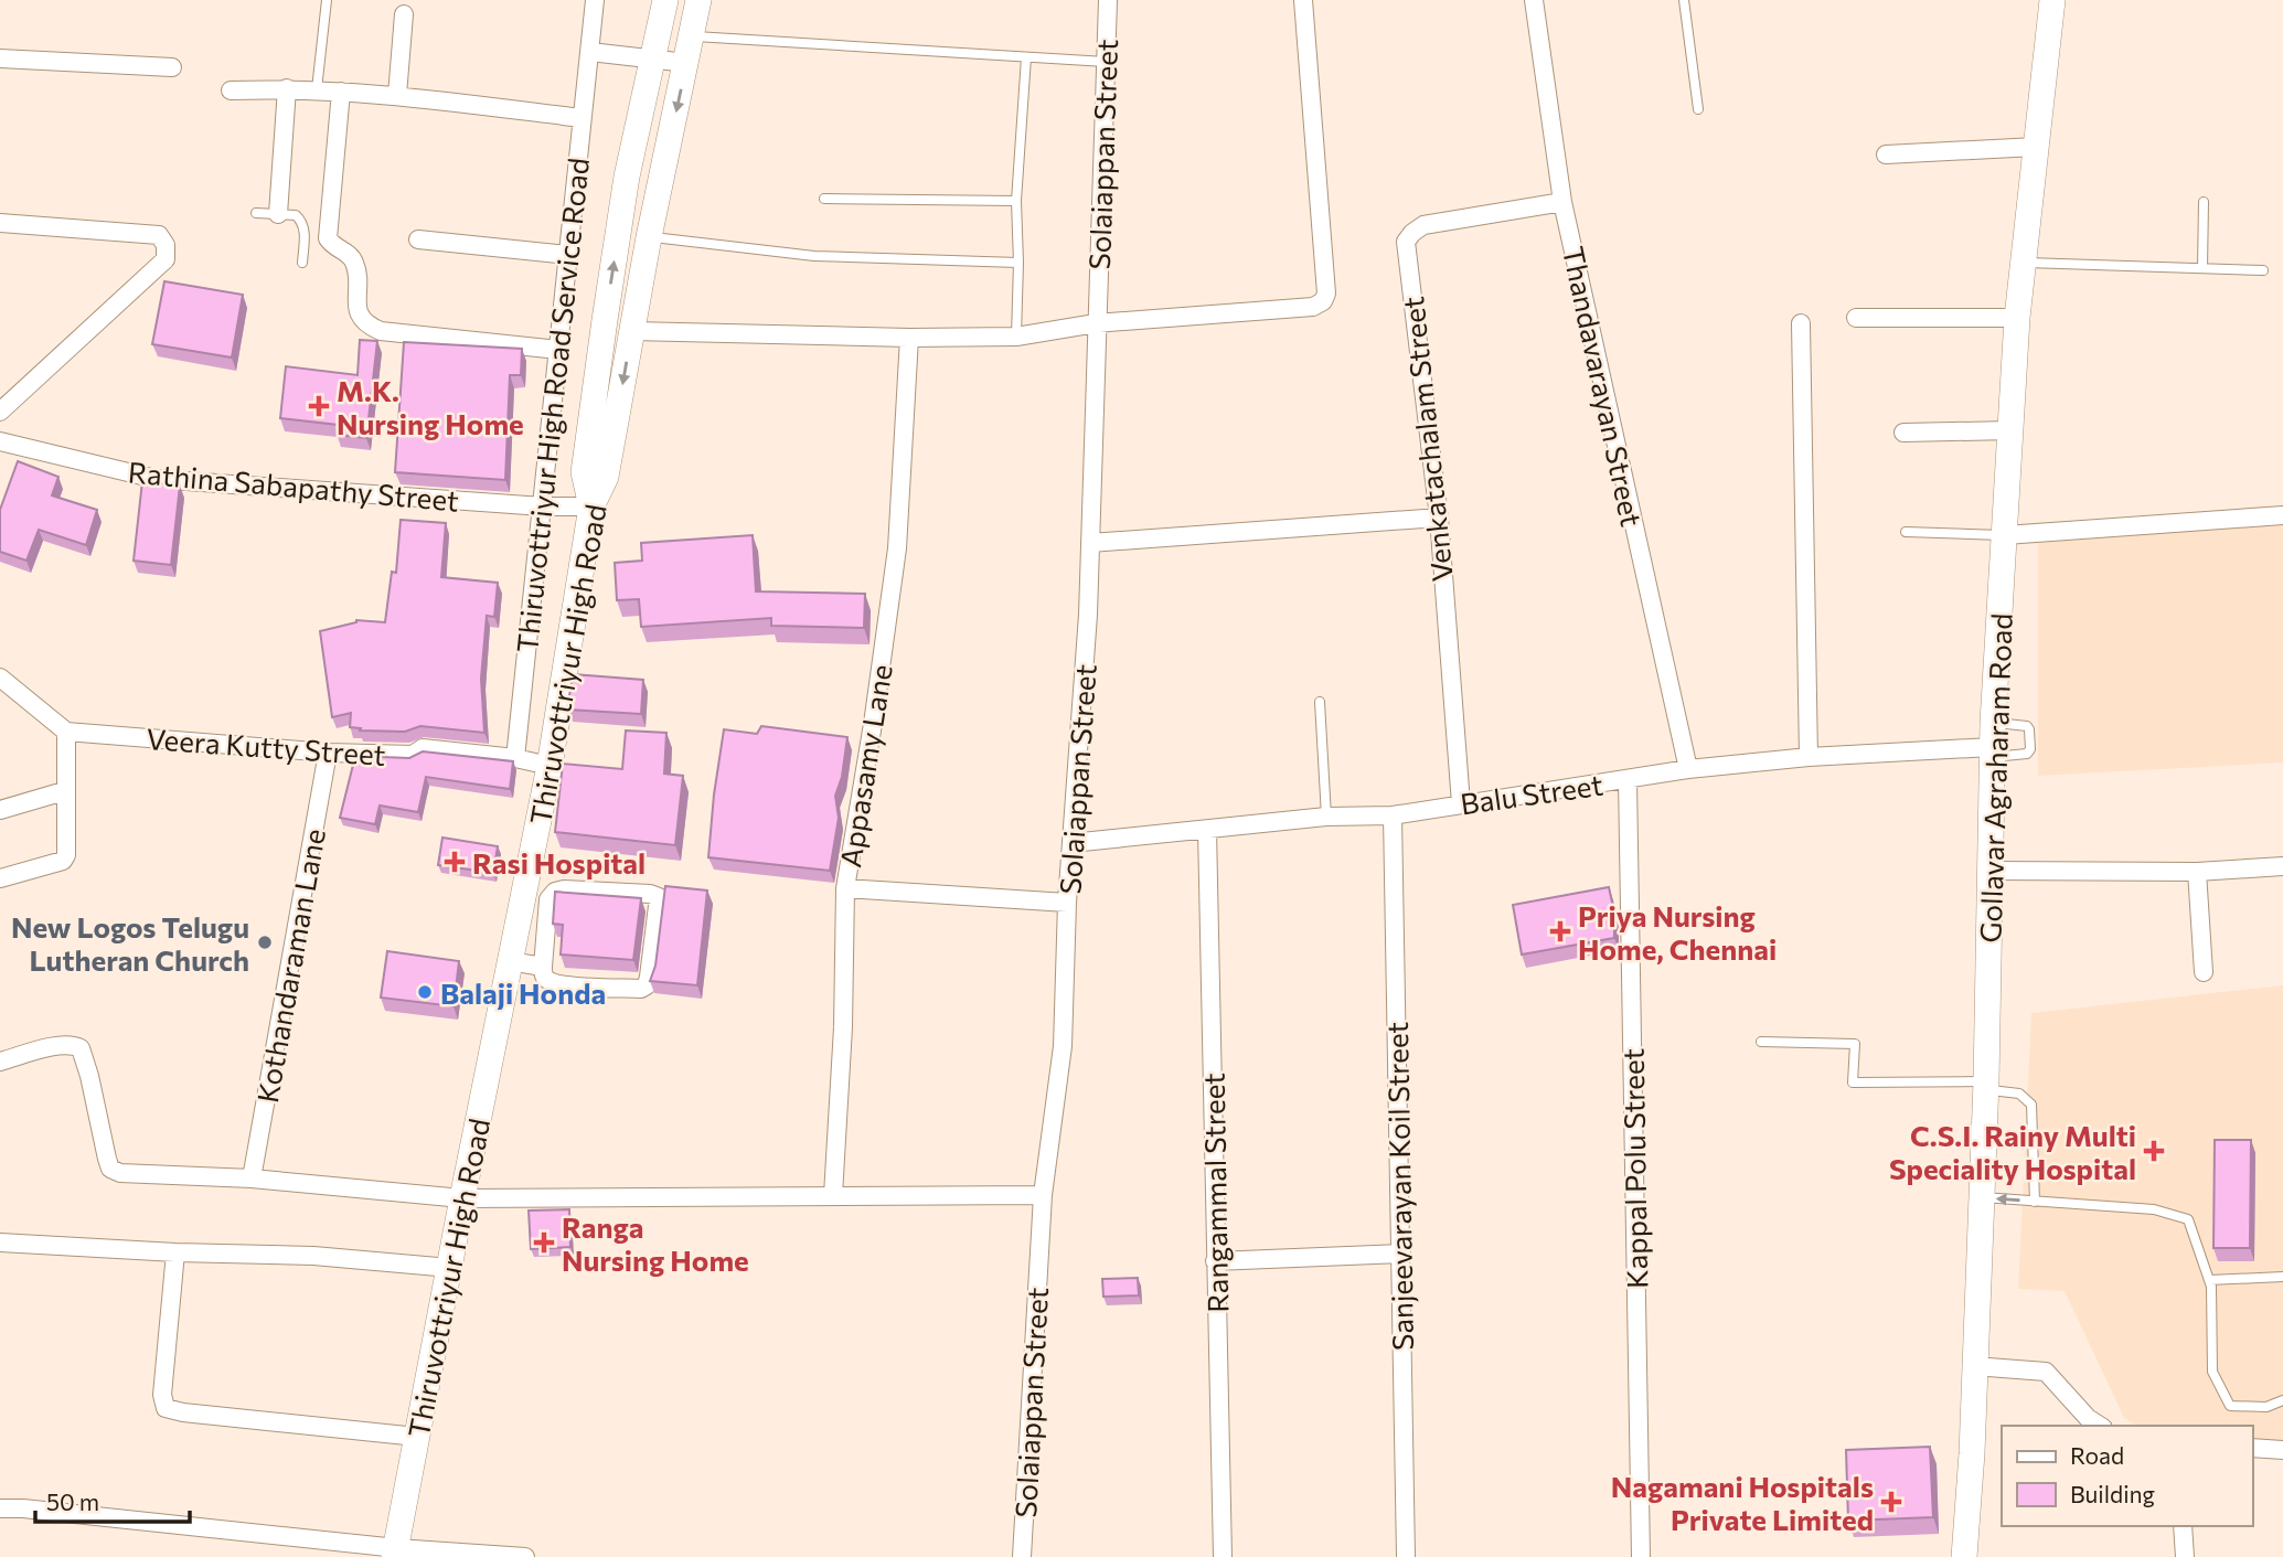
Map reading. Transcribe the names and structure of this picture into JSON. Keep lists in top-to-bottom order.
{
  "streets": {
    "main road": ["Thiruvottriyur High Road", "Gollavar Agraharam Road"],
    "street": [
      "Solaiappan Street",
      "Thandavarayan Street",
      "Thiruvottriyur High Road Service Road",
      "Venkatachalam Street",
      "Rathina Sabapathy Street",
      "Veera Kutty Street",
      "Appasamy Lane",
      "Balu Street",
      "Kothandaraman Lane",
      "Kappal Polu Street",
      "Sanjeevarayan Koil Street",
      "Rangammal Street"
    ]
  },
  "crossings": [
    ["Solaiappan Street", "Balu Street"],
    ["Thandavarayan Street", "Venkatachalam Street"],
    ["Thandavarayan Street", "Balu Street"],
    ["Thiruvottriyur High Road Service Road", "Rathina Sabapathy Street"],
    ["Thiruvottriyur High Road Service Road", "Veera Kutty Street"],
    ["Venkatachalam Street", "Balu Street"],
    ["Rathina Sabapathy Street", "Thiruvottriyur High Road"],
    ["Thiruvottriyur High Road", "Veera Kutty Street"],
    ["Veera Kutty Street", "Kothandaraman Lane"],
    ["Gollavar Agraharam Road", "Balu Street"],
    ["Balu Street", "Kappal Polu Street"],
    ["Balu Street", "Sanjeevarayan Koil Street"],
    ["Balu Street", "Rangammal Street"]
  ],
  "places": {
    "health": [
      "M.K. Nursing Home",
      "Rasi Hospital",
      "Priya Nursing Home, Chennai",
      "C.S.I. Rainy Multi Speciality Hospital",
      "Ranga Nursing Home",
      "Nagamani Hospitals Private Limited"
    ],
    "other": ["New Logos Telugu Lutheran Church", "Balaji Honda"]
  },
  "legend": ["Road", "Building"],
  "scale_bar": "50 m"
}
